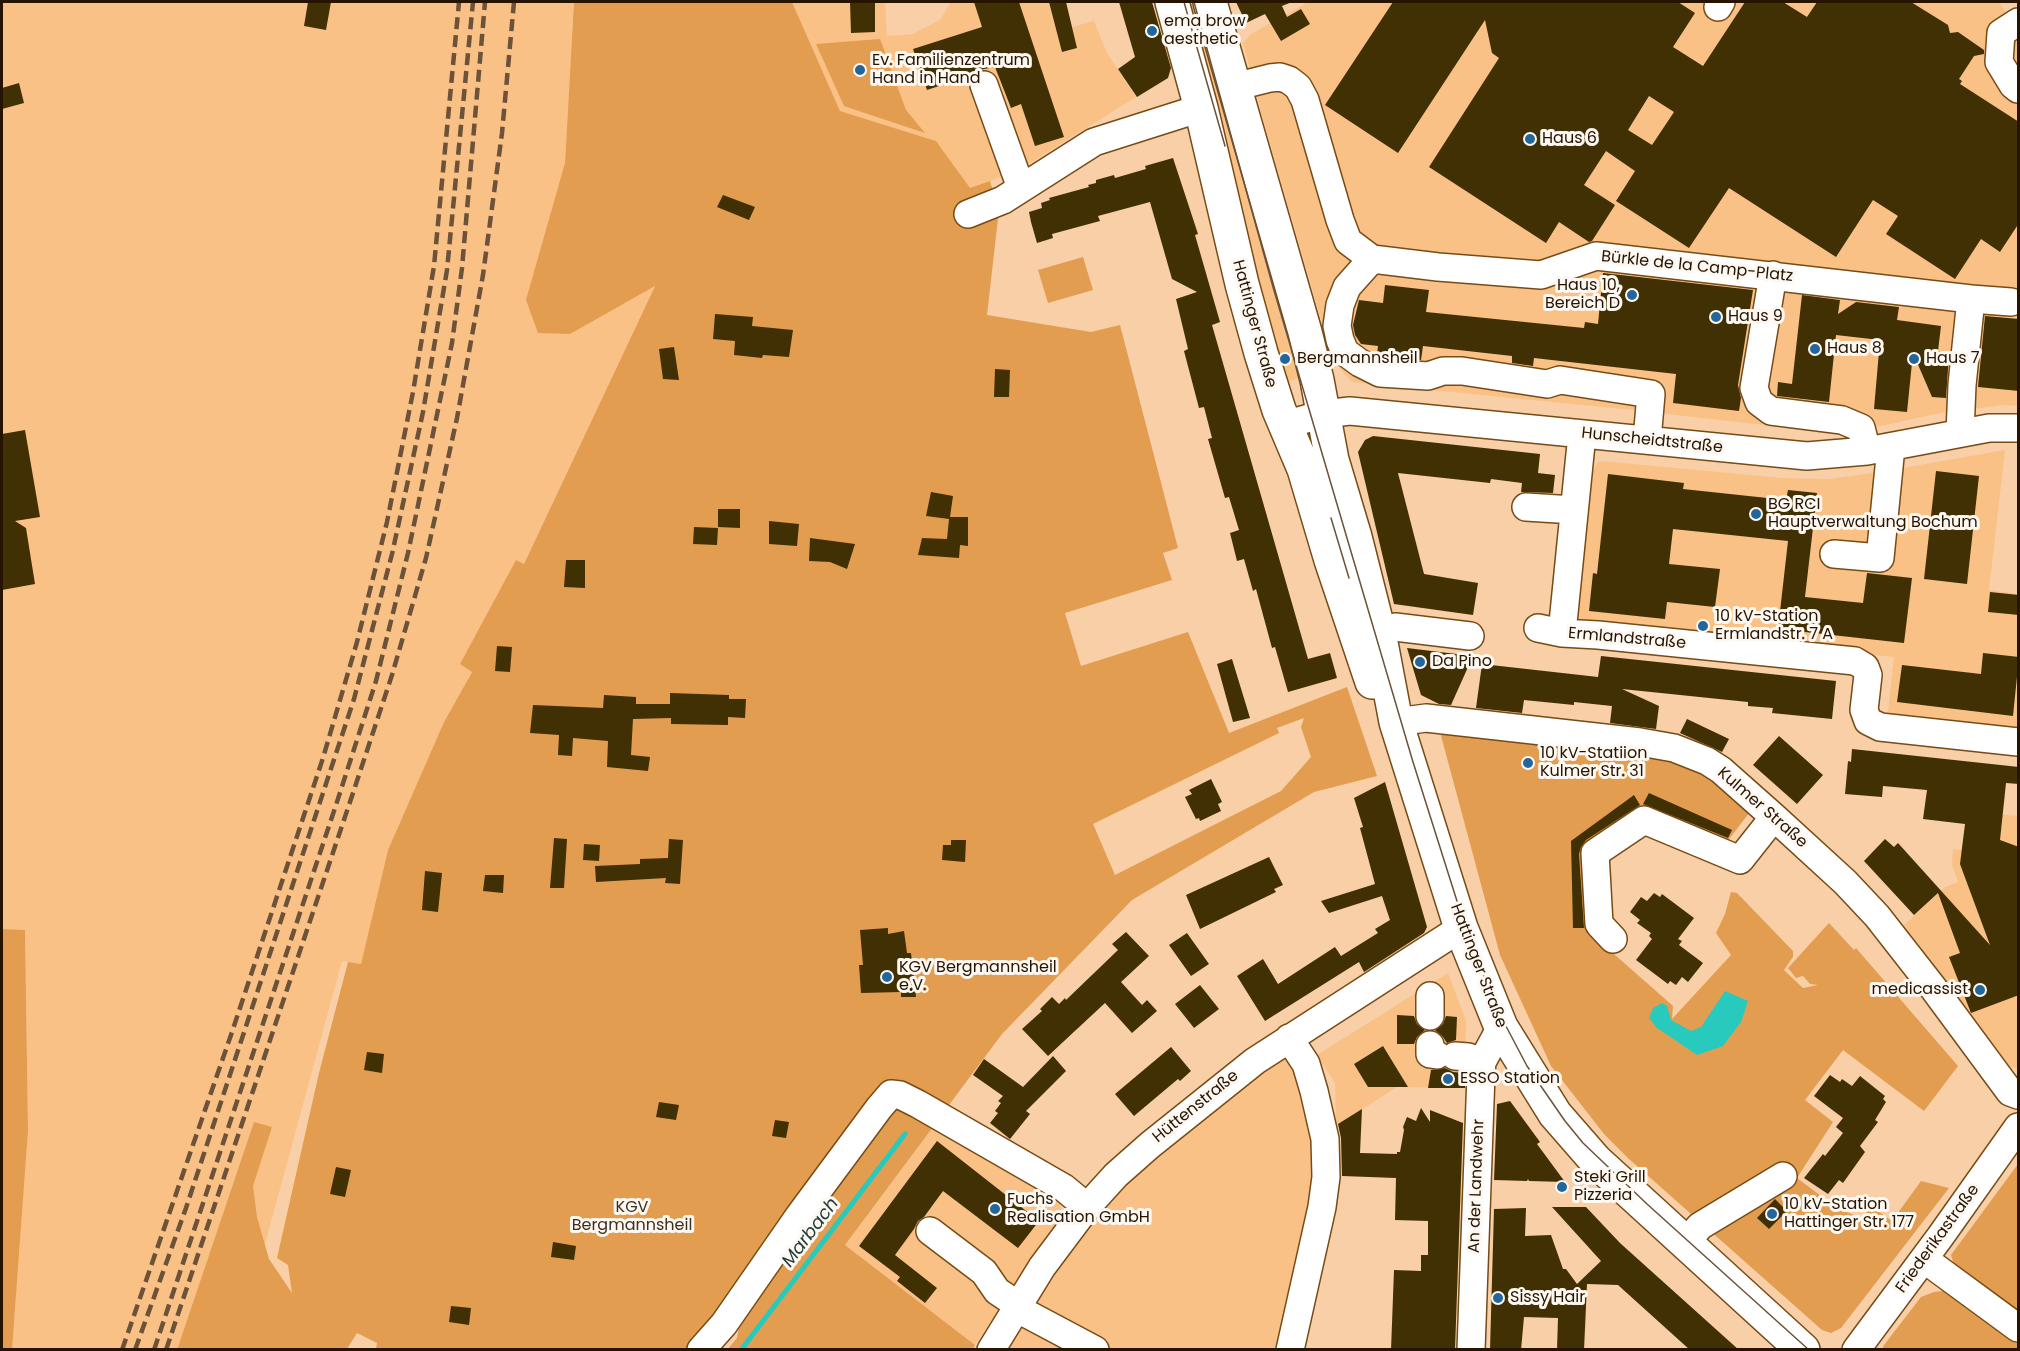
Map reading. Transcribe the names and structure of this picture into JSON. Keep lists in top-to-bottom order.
{
  "streets": {
    "main road": ["Hattinger Straße"],
    "street": [
      "Bürkle de la Camp-Platz",
      "Hunscheidtstraße",
      "Ermlandstraße",
      "Kulmer Straße",
      "Hüttenstraße",
      "An der Landwehr",
      "Friederikastraße"
    ]
  },
  "crossings": [
    ["Bürkle de la Camp-Platz", "Hattinger Straße"],
    ["Hattinger Straße", "Hunscheidtstraße"],
    ["Hattinger Straße", "Kulmer Straße"],
    ["Hattinger Straße", "Hüttenstraße"],
    ["Hattinger Straße", "An der Landwehr"]
  ],
  "water": ["Marbach"],
  "parks": ["KGV Bergmannsheil"],
  "places": [
    "ema brow aesthetic",
    "Ev. Familienzentrum Hand in Hand",
    "Haus 6",
    "Haus 10, Bereich D",
    "Haus 9",
    "Haus 8",
    "Bergmannsheil",
    "Haus 7",
    "BG RCI Hauptverwaltung Bochum",
    "10 kV-Station Ermlandstr. 7 A",
    "Da Pino",
    "10 kV-Statiion Kulmer Str. 31",
    "KGV Bergmannsheil e.V.",
    "medicassist",
    "ESSO Station",
    "Steki Grill Pizzeria",
    "Fuchs Realisation GmbH",
    "10 kV-Station Hattinger Str. 177",
    "Sissy Hair"
  ]
}
